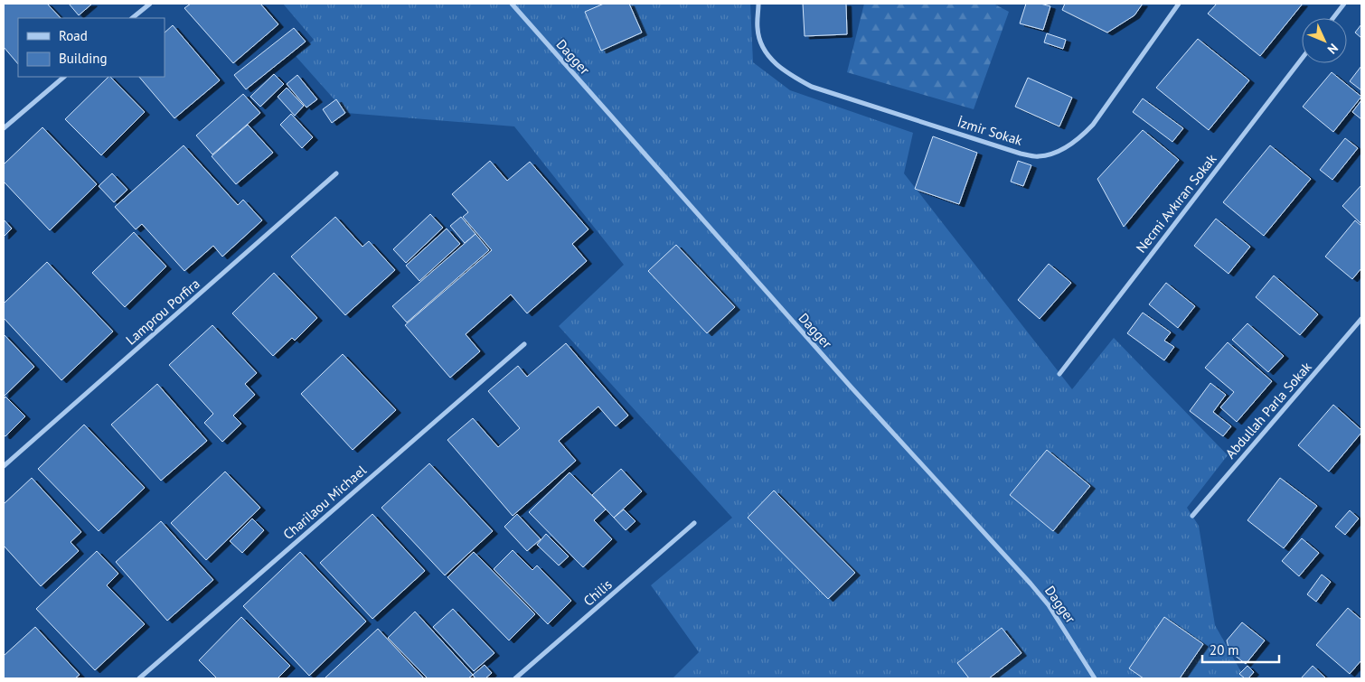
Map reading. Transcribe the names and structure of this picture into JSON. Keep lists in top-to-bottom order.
{
  "streets": {
    "street": [
      "Dagger",
      "İzmir Sokak",
      "Necmi Avkıran Sokak",
      "Lamprou Porfira",
      "Abdullah Parla Sokak",
      "Charilaou Michael",
      "Chilis"
    ]
  },
  "legend": ["Road", "Building"],
  "scale_bar": "20 m",
  "north": "bottom right"
}
